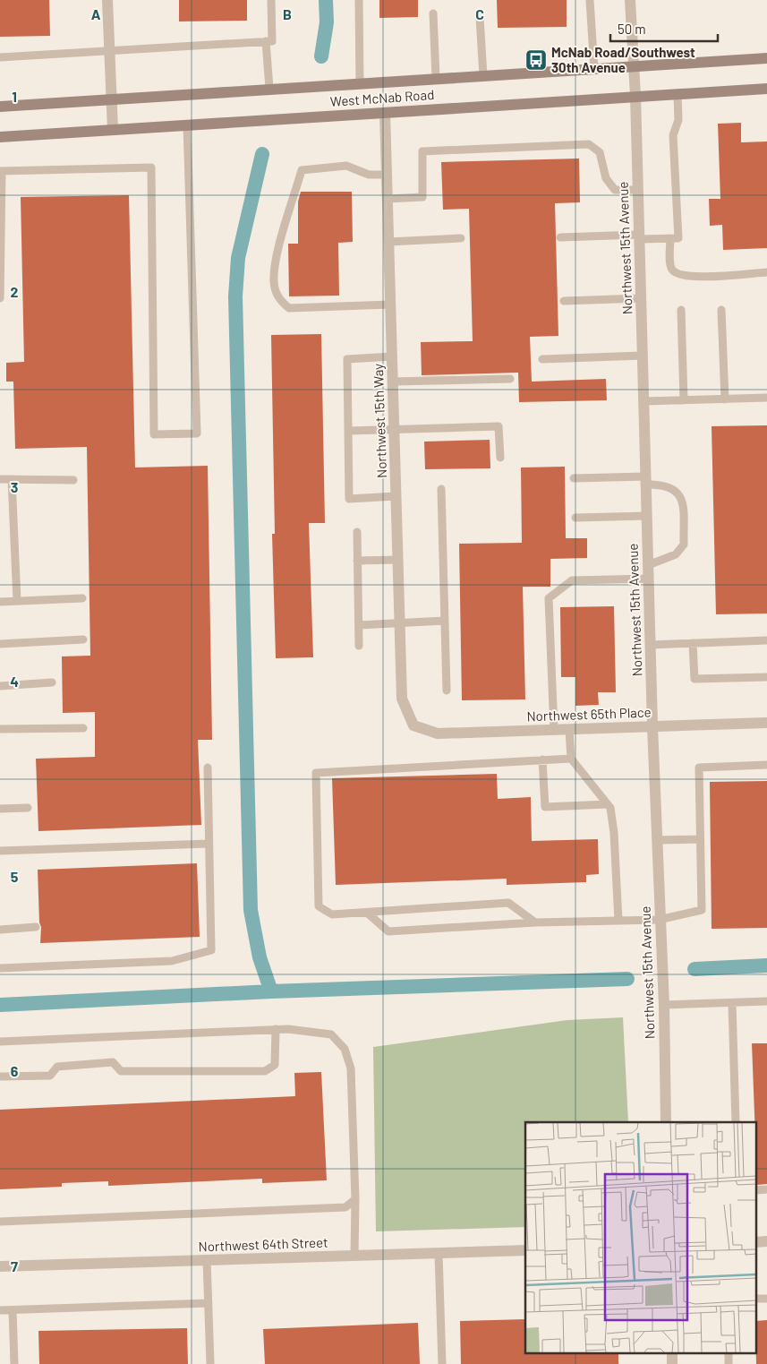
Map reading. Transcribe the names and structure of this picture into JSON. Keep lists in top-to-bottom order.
{
  "streets": {
    "main road": ["West McNab Road"],
    "street": [
      "Northwest 15th Avenue",
      "Northwest 15th Way",
      "Northwest 65th Place",
      "Northwest 64th Street"
    ]
  },
  "crossings": [
    ["West McNab Road", "Northwest 15th Avenue"],
    ["West McNab Road", "Northwest 15th Way"],
    ["Northwest 15th Avenue", "Northwest 65th Place"],
    ["Northwest 15th Way", "Northwest 65th Place"]
  ],
  "places": {
    "bus stop": ["McNab Road/Southwest 30th Avenue"]
  },
  "scale_bar": "50 m",
  "grid": {
    "columns": ["A", "B", "C"],
    "rows": [
      "1",
      "2",
      "3",
      "4",
      "5",
      "6",
      "7"
    ]
  }
}
